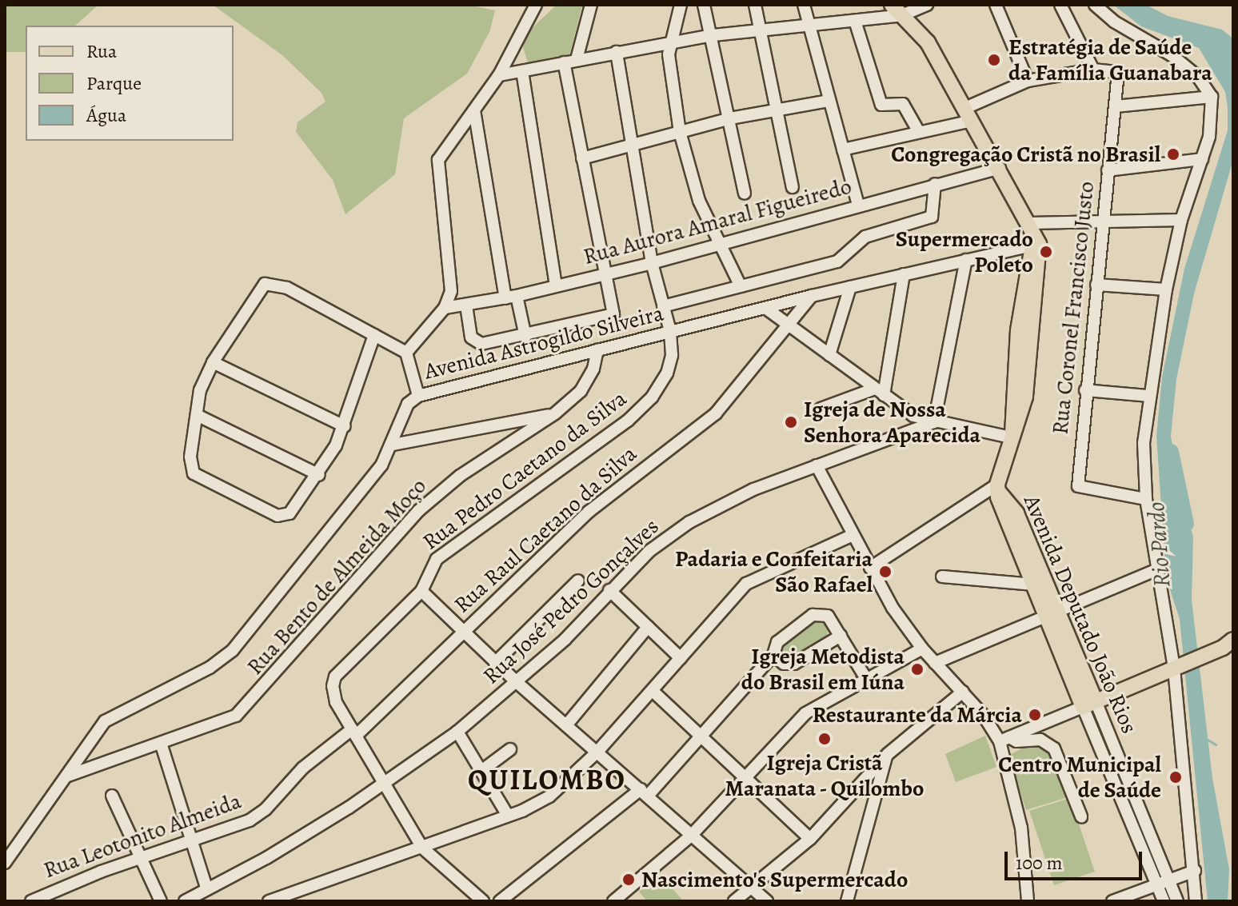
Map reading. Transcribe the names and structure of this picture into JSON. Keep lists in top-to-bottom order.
{
  "streets": {
    "main road": ["Avenida Deputado João Rios"],
    "street": [
      "Rua Aurora Amaral Figueiredo",
      "Rua Coronel Francisco Justo",
      "Avenida Astrogildo Silveira",
      "Rua Pedro Caetano da Silva",
      "Rua Raul Caetano da Silva",
      "Rua Bento de Almeida Moço",
      "Rua José Pedro Gonçalves",
      "Rua Leotonito Almeida"
    ]
  },
  "crossings": [
    ["Rua Aurora Amaral Figueiredo", "Rua Pedro Caetano da Silva"],
    ["Rua Coronel Francisco Justo", "Avenida Astrogildo Silveira"],
    ["Avenida Astrogildo Silveira", "Rua Pedro Caetano da Silva"],
    ["Avenida Astrogildo Silveira", "Rua Raul Caetano da Silva"],
    ["Avenida Astrogildo Silveira", "Rua Bento de Almeida Moço"],
    ["Rua Pedro Caetano da Silva", "Rua Raul Caetano da Silva"],
    ["Rua Pedro Caetano da Silva", "Rua Leotonito Almeida"],
    ["Rua Raul Caetano da Silva", "Rua Leotonito Almeida"]
  ],
  "districts": ["QUILOMBO"],
  "water": ["Rio Pardo"],
  "places": [
    "Estratégia de Saúde da Família Guanabara",
    "Congregação Cristã no Brasil",
    "Supermercado Poleto",
    "Igreja de Nossa Senhora Aparecida",
    "Padaria e Confeitaria São Rafael",
    "Igreja Metodista do Brasil em Iúna",
    "Restaurante da Márcia",
    "Igreja Cristã Maranata - Quilombo",
    "Centro Municipal de Saúde",
    "Nascimento's Supermercado"
  ],
  "legend": ["Rua", "Parque", "Água"],
  "scale_bar": "100 m"
}
